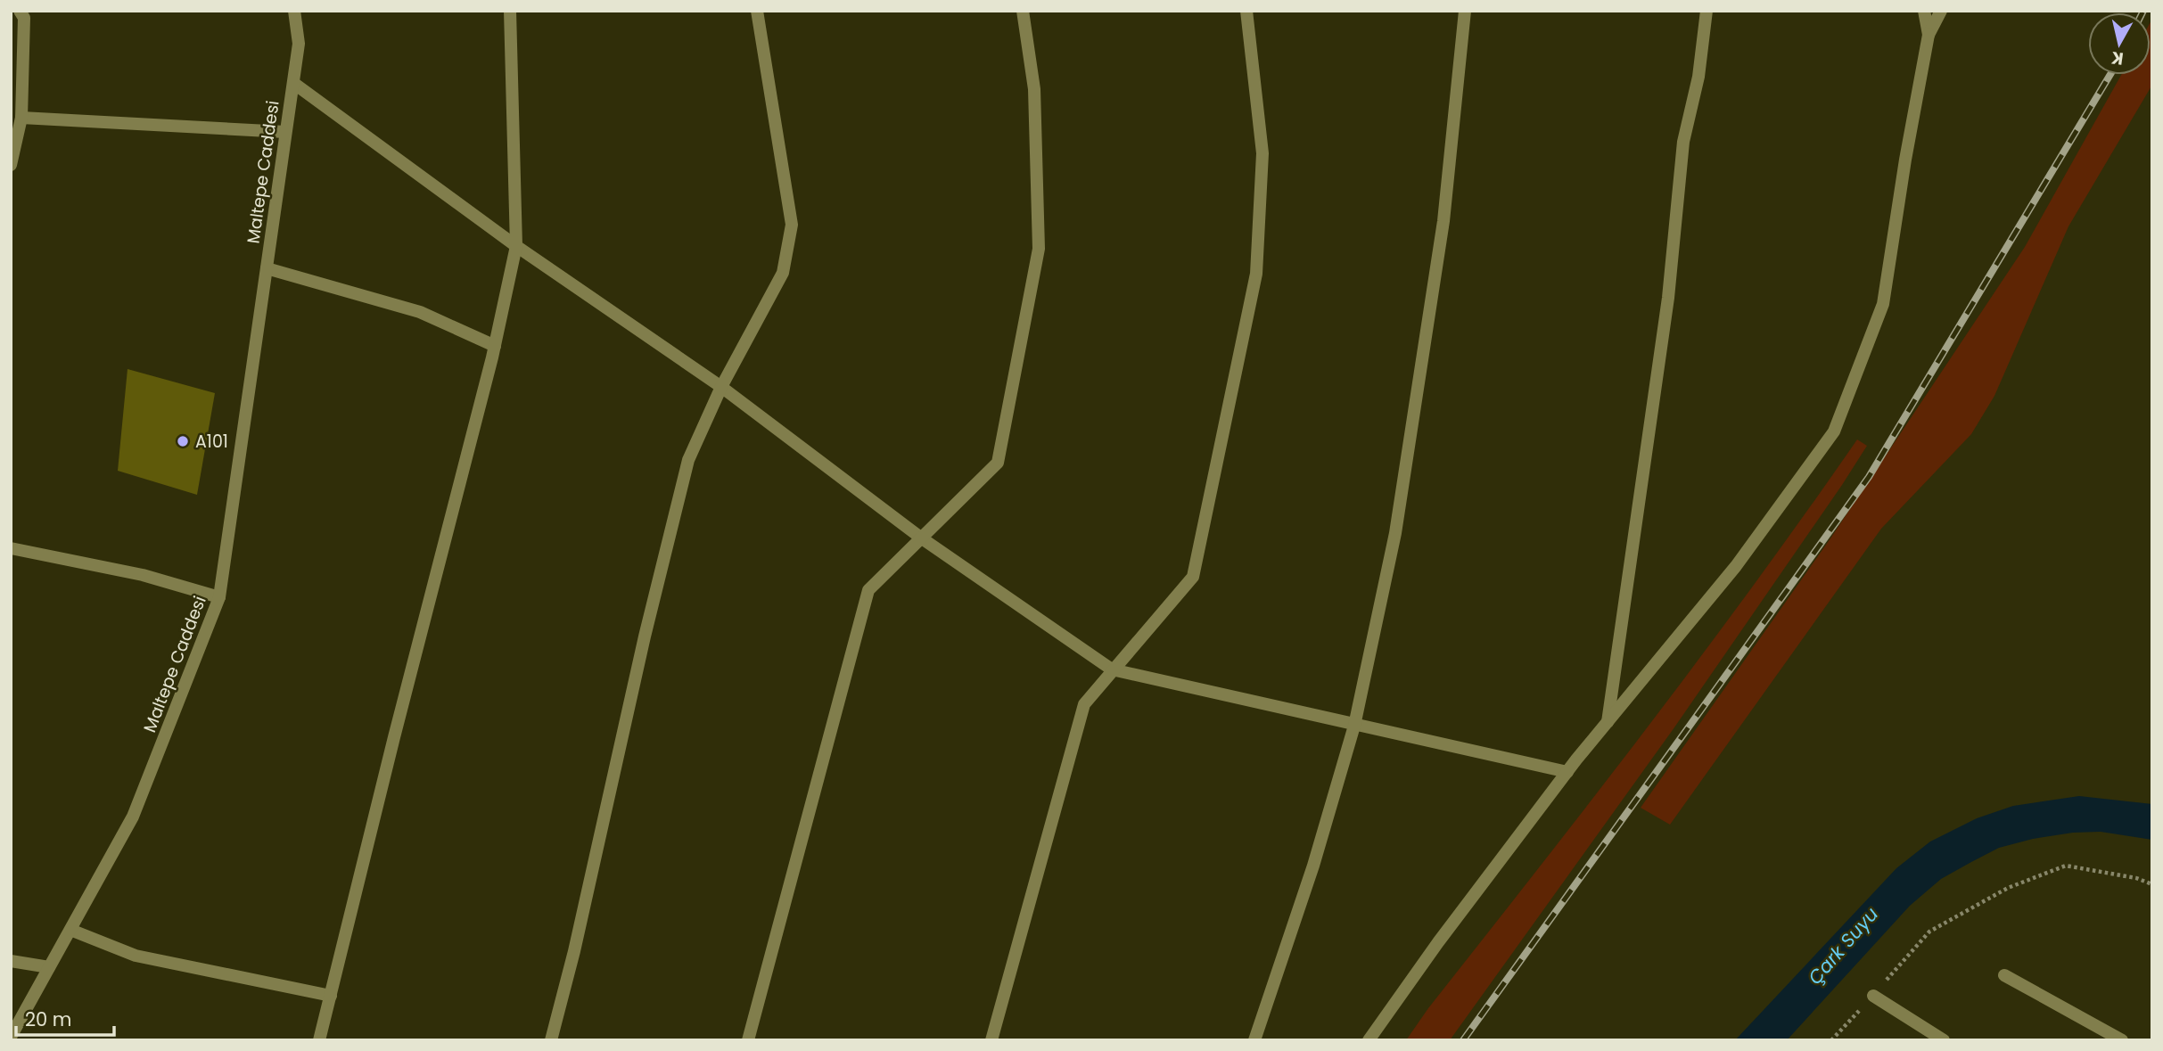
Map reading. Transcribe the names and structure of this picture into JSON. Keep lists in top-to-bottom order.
{
  "streets": {
    "street": ["Maltepe Caddesi"]
  },
  "water": ["Çark Suyu"],
  "places": ["A101"],
  "scale_bar": "20 m",
  "north": "bottom"
}
